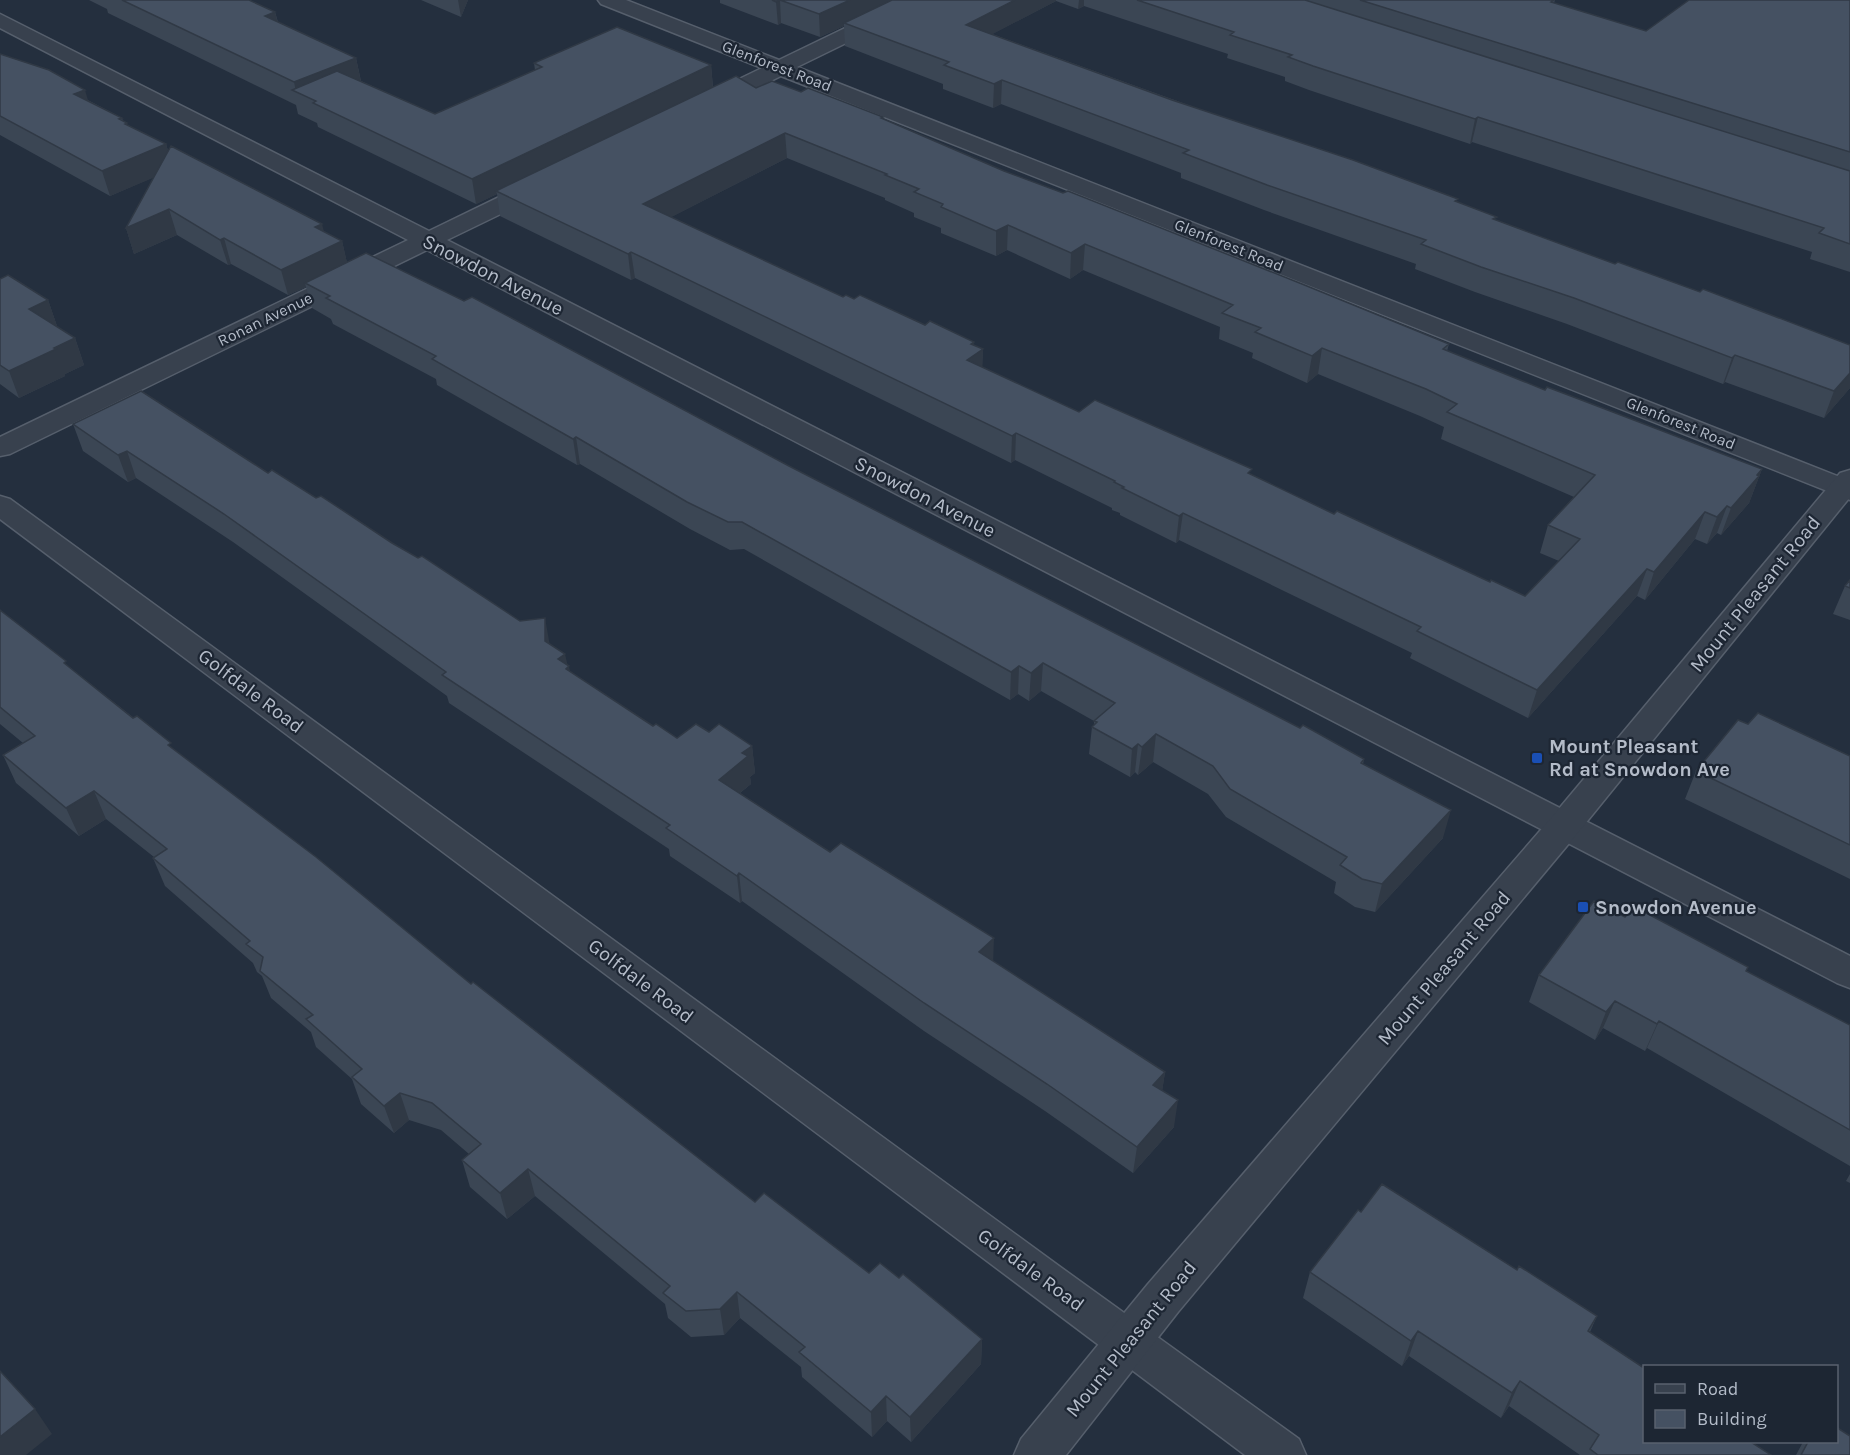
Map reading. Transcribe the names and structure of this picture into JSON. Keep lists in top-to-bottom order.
{
  "streets": {
    "street": [
      "Glenforest Road",
      "Snowdon Avenue",
      "Ronan Avenue",
      "Mount Pleasant Road",
      "Golfdale Road"
    ]
  },
  "crossings": [
    ["Glenforest Road", "Mount Pleasant Road"],
    ["Snowdon Avenue", "Ronan Avenue"],
    ["Snowdon Avenue", "Mount Pleasant Road"],
    ["Mount Pleasant Road", "Golfdale Road"]
  ],
  "places": {
    "transit": ["Mount Pleasant Rd at Snowdon Ave", "Snowdon Avenue"]
  },
  "legend": ["Road", "Building"]
}
